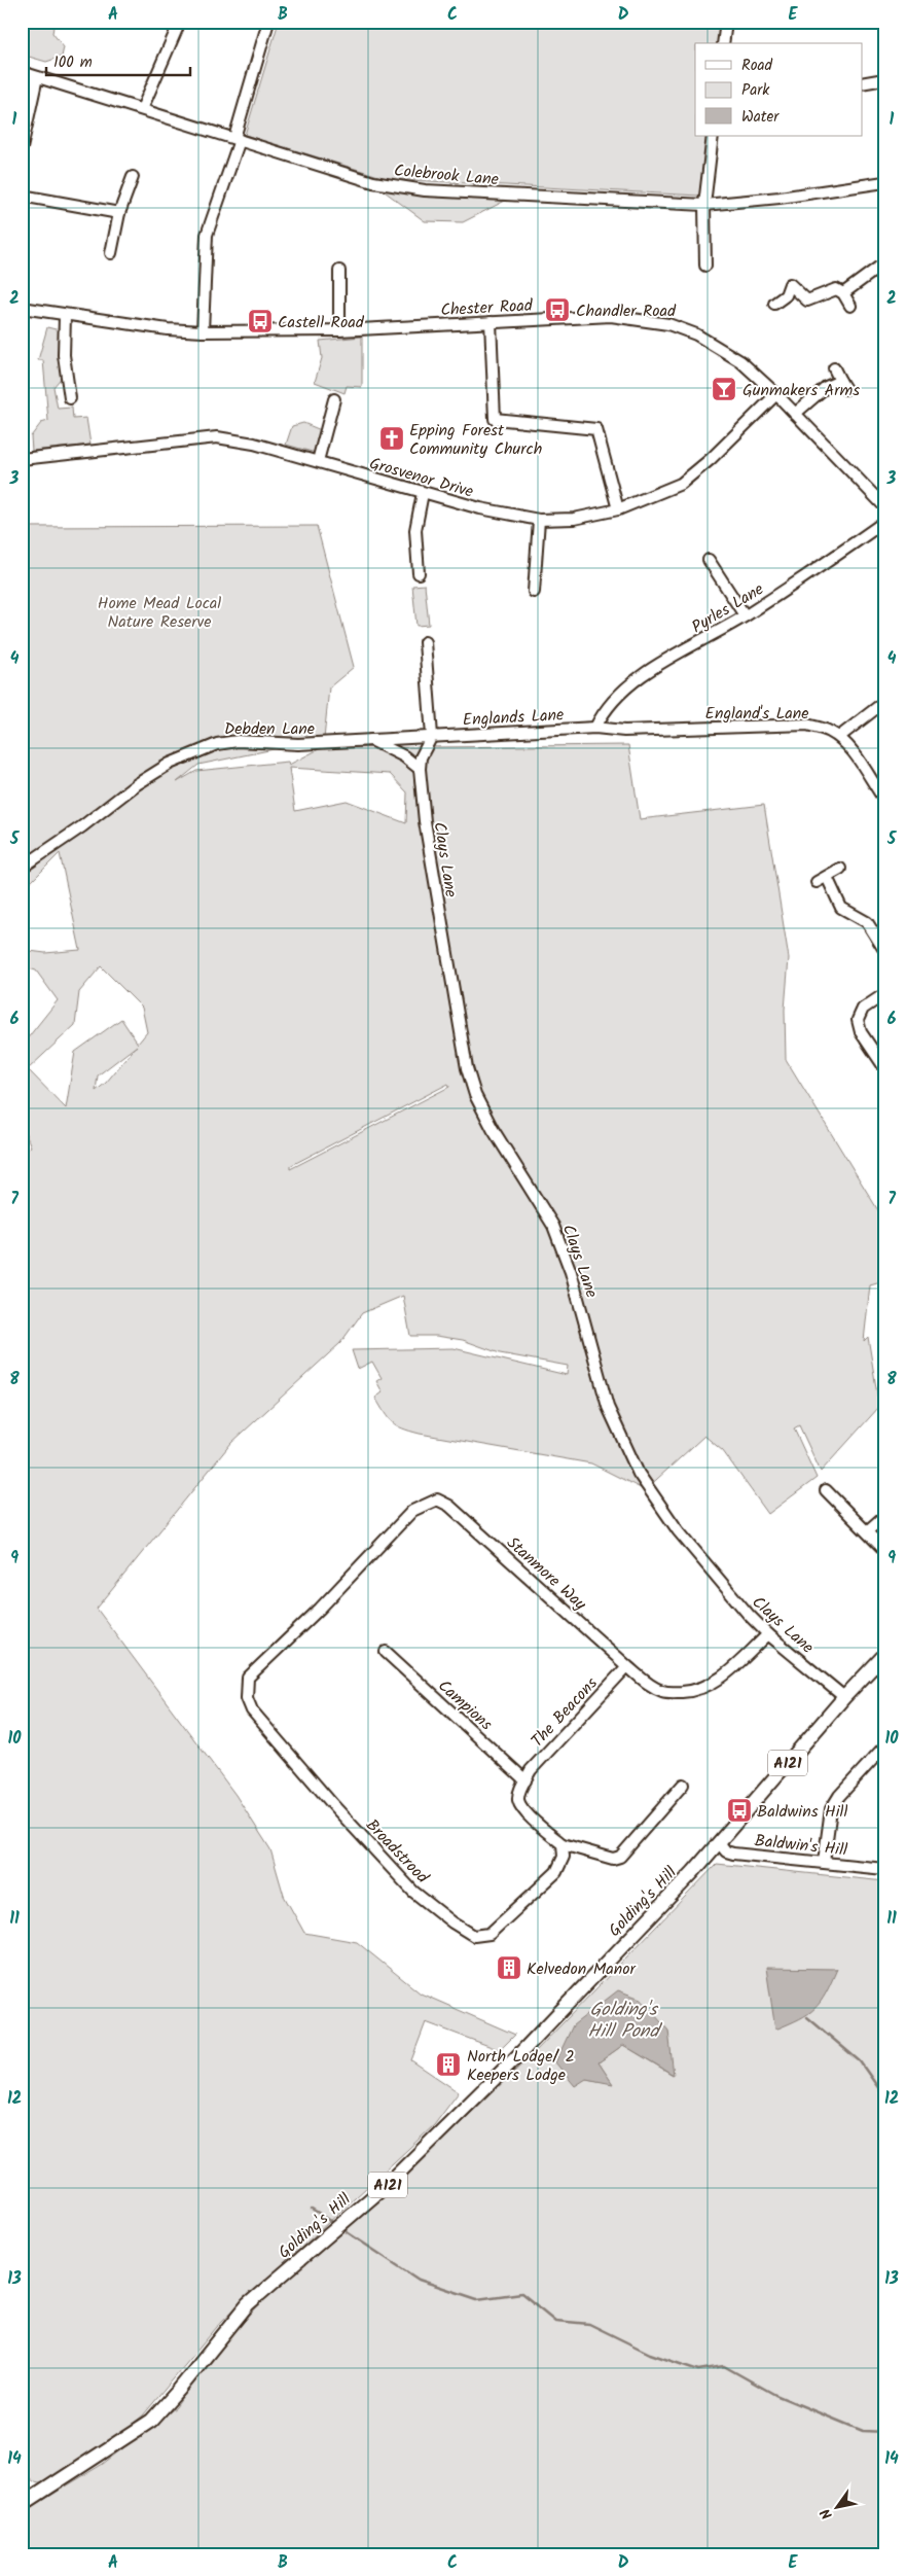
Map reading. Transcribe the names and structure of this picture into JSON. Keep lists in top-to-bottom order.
{
  "streets": {
    "main road": ["A121", "Golding's Hill"],
    "street": [
      "Colebrook Lane",
      "Chester Road",
      "Grosvenor Drive",
      "Pyrles Lane",
      "England's Lane",
      "Englands Lane",
      "Debden Lane",
      "Clays Lane",
      "Stanmore Way",
      "Campions",
      "The Beacons",
      "Baldwin's Hill",
      "Broadstrood"
    ]
  },
  "crossings": [
    ["Chester Road", "Grosvenor Drive"],
    ["Pyrles Lane", "England's Lane"],
    ["Pyrles Lane", "Englands Lane"],
    ["England's Lane", "Englands Lane"],
    ["Englands Lane", "Debden Lane"],
    ["Englands Lane", "Clays Lane"],
    ["Debden Lane", "Clays Lane"],
    ["Clays Lane", "Stanmore Way"],
    ["Clays Lane", "Golding's Hill"],
    ["Stanmore Way", "The Beacons"],
    ["Stanmore Way", "Broadstrood"],
    ["Campions", "The Beacons"],
    ["Baldwin's Hill", "Golding's Hill"]
  ],
  "water": ["Golding's Hill Pond"],
  "parks": ["Home Mead Local Nature Reserve"],
  "places": {
    "bus stop": ["Chandler Road", "Castell Road", "Baldwins Hill"],
    "bar": ["Gunmakers Arms"],
    "church": ["Epping Forest Community Church"],
    "building": ["Kelvedon Manor", "North Lodge/ 2 Keepers Lodge"]
  },
  "legend": ["Road", "Park", "Water"],
  "scale_bar": "100 m",
  "north": "bottom left",
  "grid": {
    "columns": [
      "A",
      "B",
      "C",
      "D",
      "E"
    ],
    "rows": [
      "1",
      "2",
      "3",
      "4",
      "5",
      "6",
      "7",
      "8",
      "9",
      "10",
      "11",
      "12",
      "13",
      "14"
    ]
  }
}
